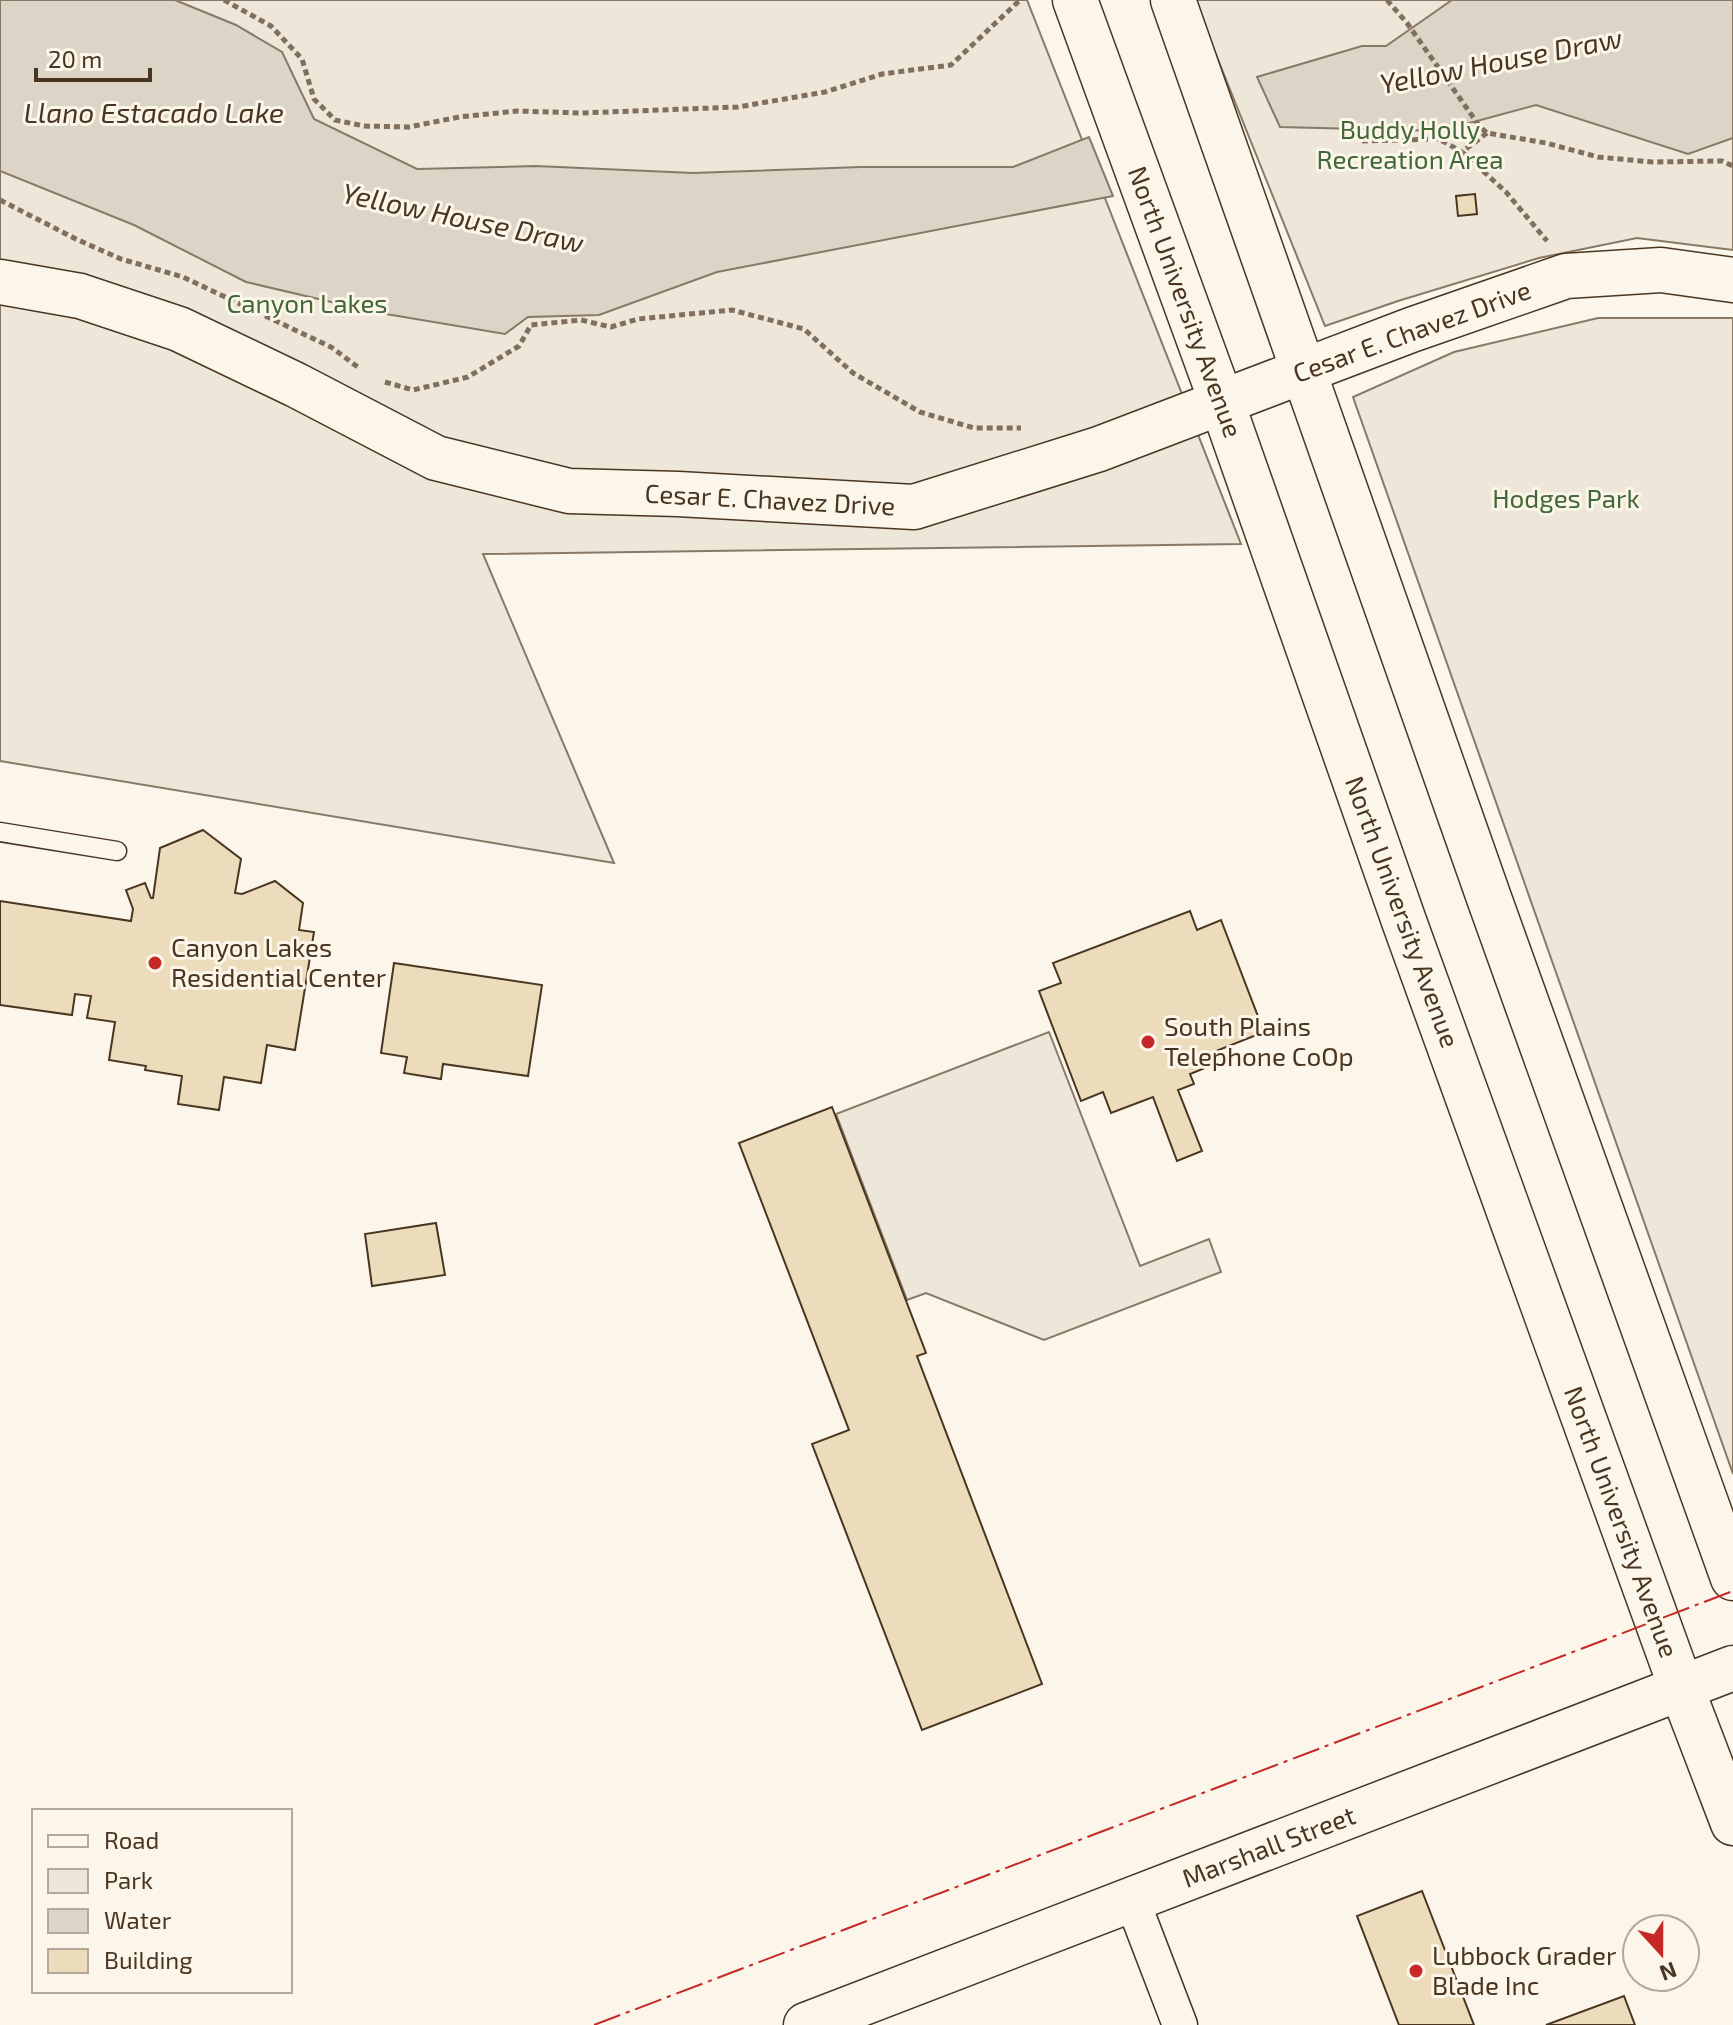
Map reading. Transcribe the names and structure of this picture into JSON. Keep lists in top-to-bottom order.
{
  "streets": {
    "main road": ["North University Avenue", "Cesar E. Chavez Drive", "Marshall Street"]
  },
  "crossings": [
    ["North University Avenue", "Cesar E. Chavez Drive"],
    ["North University Avenue", "Marshall Street"]
  ],
  "water": ["Yellow House Draw", "Llano Estacado Lake"],
  "parks": ["Buddy Holly Recreation Area", "Canyon Lakes", "Hodges Park"],
  "places": ["Canyon Lakes Residential Center", "South Plains Telephone CoOp", "Lubbock Grader Blade Inc"],
  "legend": [
    "Road",
    "Park",
    "Water",
    "Building"
  ],
  "scale_bar": "20 m",
  "north": "bottom"
}
